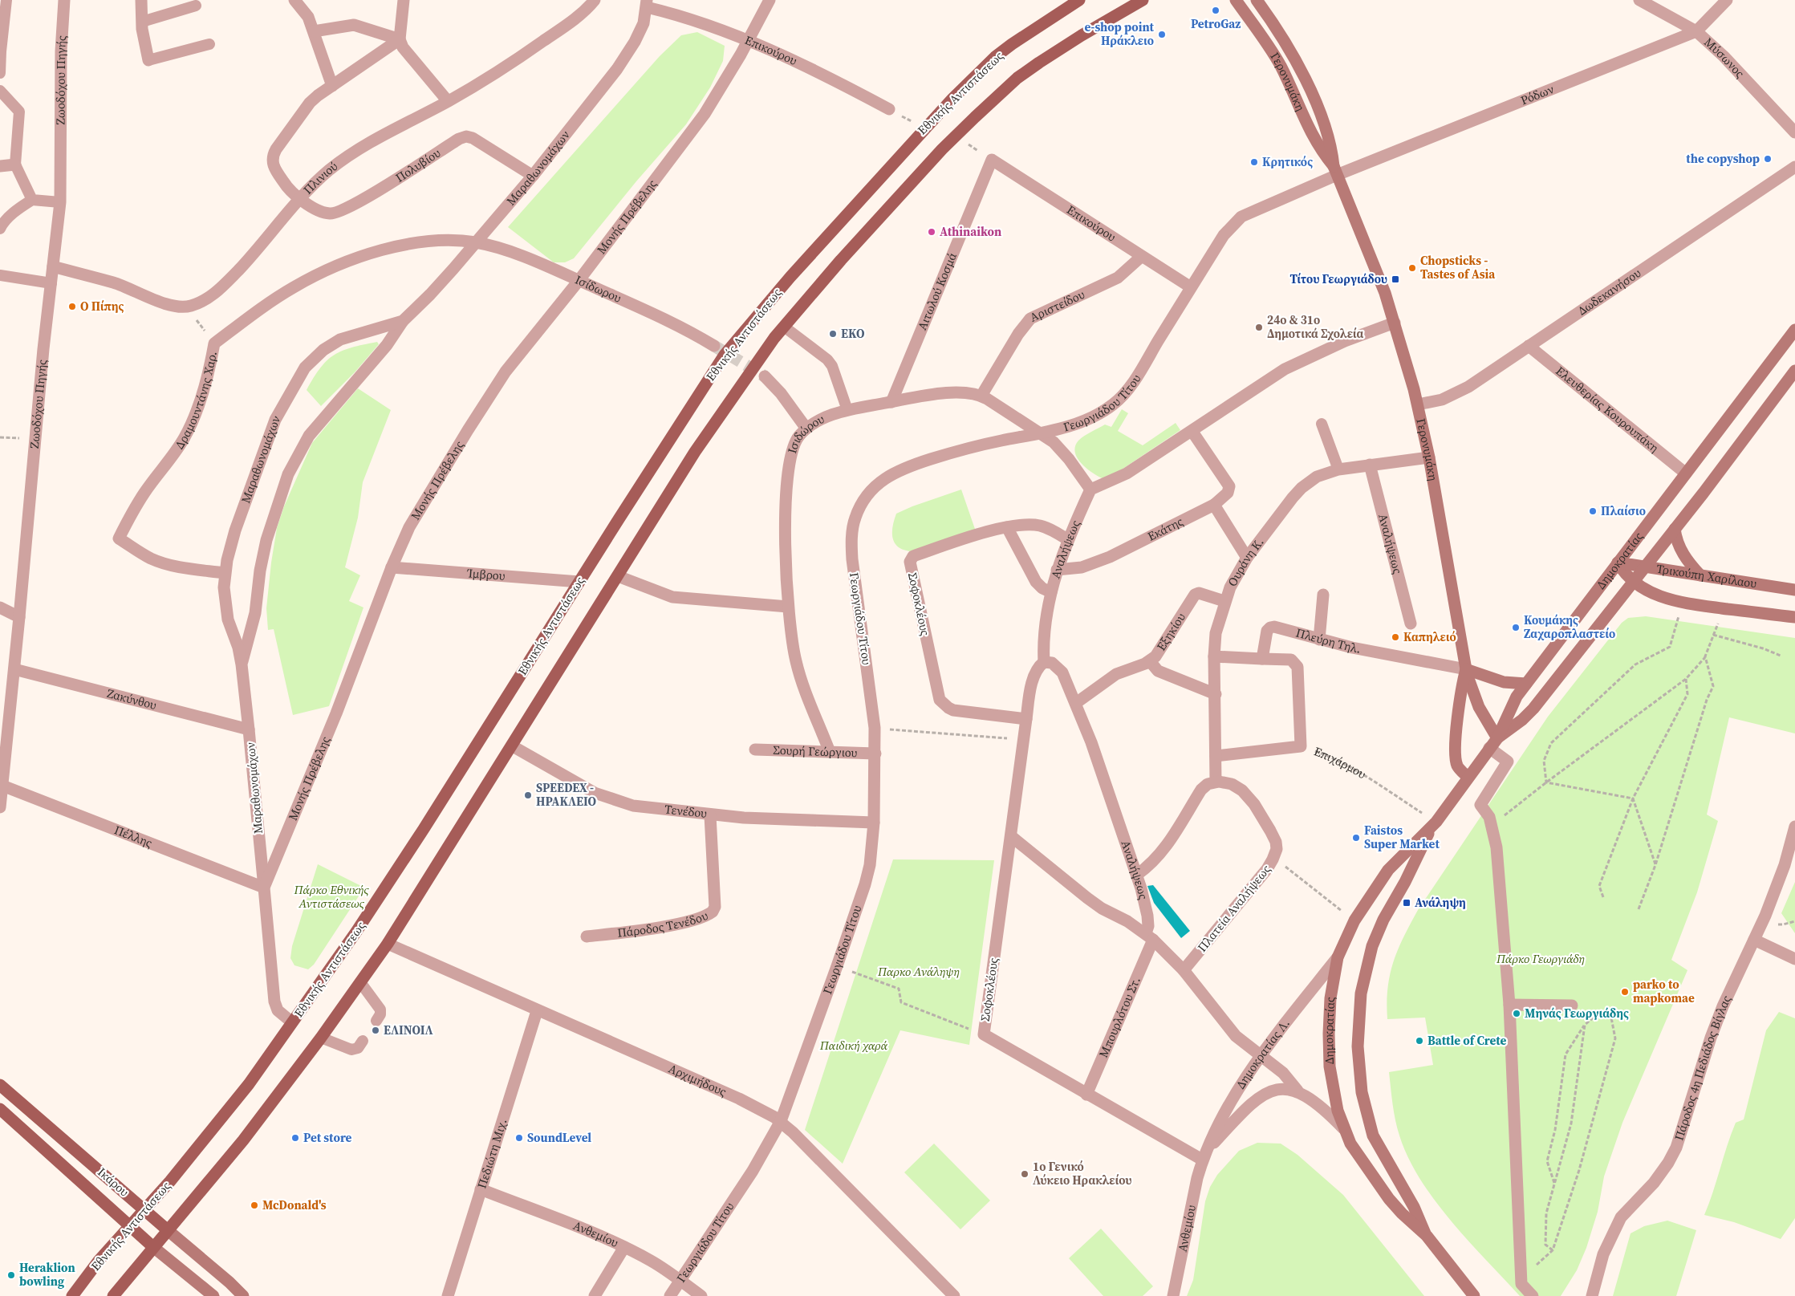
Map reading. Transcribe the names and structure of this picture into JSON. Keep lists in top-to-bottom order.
{
  "streets": {
    "main road": [
      "Γερονυμάκη",
      "Εθνικής Αντιστάσεως",
      "Δημοκρατίας",
      "Τρικούπη Χαρίλαου",
      "Ικάρου"
    ],
    "street": [
      "Επικούρου",
      "Μύσωνος",
      "Ζωοδόχου Πηγής",
      "Ρόδων",
      "Πολυβίου",
      "Μαραθωνομάχων",
      "Πλινιού",
      "Μονής Πρέβελης",
      "Ισίδωρου",
      "Αιτωλού Κοσμά",
      "Δωδεκανήσου",
      "Αριστείδου",
      "Δραμουντάνης Χαρ.",
      "Γεωργιάδου Τίτου",
      "Ελευθερίας Κουρουπάκη",
      "Ισιδώρου",
      "Εκάτης",
      "Αναλήψεως",
      "Ουράνη Κ.",
      "Ίμβρου",
      "Σοφοκλέους",
      "Εξηκίου",
      "Πλεύρη Τηλ.",
      "Ζακύνθου",
      "Σουρή Γεώργιου",
      "Επιχάρμου",
      "Τενέδου",
      "Πέλλης",
      "Πλατεία Αναλήψεως",
      "Πάροδος Τενέδου",
      "Μπουρλότου Στ.",
      "Δημοκρατίας Λ.",
      "Πάροδος 4η Πεδιάδος Βίγλας",
      "Αρχιμήδους",
      "Πεδιώτη Μιχ.",
      "Ανθεμίου"
    ]
  },
  "crossings": [
    ["Επικούρου", "Μαραθωνομάχων"],
    ["Επικούρου", "Μονής Πρέβελης"],
    ["Επικούρου", "Αιτωλού Κοσμά"],
    ["Επικούρου", "Αριστείδου"],
    ["Επικούρου", "Γεωργιάδου Τίτου"],
    ["Μύσωνος", "Ρόδων"],
    ["Ζωοδόχου Πηγής", "Ζακύνθου"],
    ["Ζωοδόχου Πηγής", "Πέλλης"],
    ["Γερονυμάκη", "Ρόδων"],
    ["Γερονυμάκη", "Δωδεκανήσου"],
    ["Γερονυμάκη", "Γεωργιάδου Τίτου"],
    ["Γερονυμάκη", "Δημοκρατίας"],
    ["Γερονυμάκη", "Ουράνη Κ."],
    ["Γερονυμάκη", "Πλεύρη Τηλ."],
    ["Εθνικής Αντιστάσεως", "Μονής Πρέβελης"],
    ["Εθνικής Αντιστάσεως", "Ίμβρου"],
    ["Εθνικής Αντιστάσεως", "Ικάρου"],
    ["Ρόδων", "Γεωργιάδου Τίτου"],
    ["Πολυβίου", "Μαραθωνομάχων"],
    ["Πολυβίου", "Πλινιού"],
    ["Μαραθωνομάχων", "Μονής Πρέβελης"],
    ["Μαραθωνομάχων", "Ισίδωρου"],
    ["Μαραθωνομάχων", "Δραμουντάνης Χαρ."],
    ["Μαραθωνομάχων", "Ζακύνθου"],
    ["Μαραθωνομάχων", "Πέλλης"],
    ["Μονής Πρέβελης", "Ισίδωρου"],
    ["Μονής Πρέβελης", "Ίμβρου"],
    ["Μονής Πρέβελης", "Πέλλης"],
    ["Ισίδωρου", "Δραμουντάνης Χαρ."],
    ["Αιτωλού Κοσμά", "Ισιδώρου"],
    ["Δωδεκανήσου", "Ελευθερίας Κουρουπάκη"],
    ["Αριστείδου", "Ισιδώρου"],
    ["Γεωργιάδου Τίτου", "Ισιδώρου"],
    ["Γεωργιάδου Τίτου", "Σουρή Γεώργιου"],
    ["Γεωργιάδου Τίτου", "Τενέδου"],
    ["Γεωργιάδου Τίτου", "Αρχιμήδους"],
    ["Γεωργιάδου Τίτου", "Ανθεμίου"],
    ["Ελευθερίας Κουρουπάκη", "Δημοκρατίας"],
    ["Ισιδώρου", "Αναλήψεως"],
    ["Ισιδώρου", "Σουρή Γεώργιου"],
    ["Εκάτης", "Αναλήψεως"],
    ["Αναλήψεως", "Ουράνη Κ."],
    ["Αναλήψεως", "Σοφοκλέους"],
    ["Αναλήψεως", "Εξηκίου"],
    ["Αναλήψεως", "Μπουρλότου Στ."],
    ["Δημοκρατίας", "Τρικούπη Χαρίλαου"],
    ["Δημοκρατίας", "Επιχάρμου"],
    ["Δημοκρατίας", "Δημοκρατίας Λ."],
    ["Ουράνη Κ.", "Εξηκίου"],
    ["Ουράνη Κ.", "Πλατεία Αναλήψεως"],
    ["Σοφοκλέους", "Μπουρλότου Στ."],
    ["Σοφοκλέους", "Δημοκρατίας Λ."],
    ["Σοφοκλέους", "Ανθεμίου"],
    ["Πλεύρη Τηλ.", "Επιχάρμου"],
    ["Τενέδου", "Πάροδος Τενέδου"],
    ["Δημοκρατίας Λ.", "Ανθεμίου"],
    ["Αρχιμήδους", "Πεδιώτη Μιχ."],
    ["Πεδιώτη Μιχ.", "Ανθεμίου"]
  ],
  "parks": [
    "Πάρκο Εθνικής Αντιστάσεως",
    "Πάρκο Γεωργιάδη",
    "Παρκο Ανάληψη",
    "Παιδική χαρά"
  ],
  "places": {
    "other": [
      "PetroGaz",
      "e-shop point Ηράκλειο",
      "the copyshop",
      "Κρητικός",
      "Athinaikon",
      "Chopsticks - Tastes of Asia",
      "Ο Πίπης",
      "24ο & 31ο Δημοτικά Σχολεία",
      "EKO",
      "Πλαίσιο",
      "Κουμάκης Ζαχαροπλαστείο",
      "Καπηλειό",
      "SPEEDEX - ΗΡΑΚΛΕΙΟ",
      "Faistos Super Market",
      "parko to mapkomae",
      "Μηνάς Γεωργιάδης",
      "ΕΛΙΝΟΙΛ",
      "Battle of Crete",
      "Pet store",
      "SoundLevel",
      "1ο Γενικό Λύκειο Ηρακλείου",
      "McDonald's",
      "Heraklion bowling"
    ],
    "transit": ["Τίτου Γεωργιάδου", "Ανάληψη"]
  }
}
